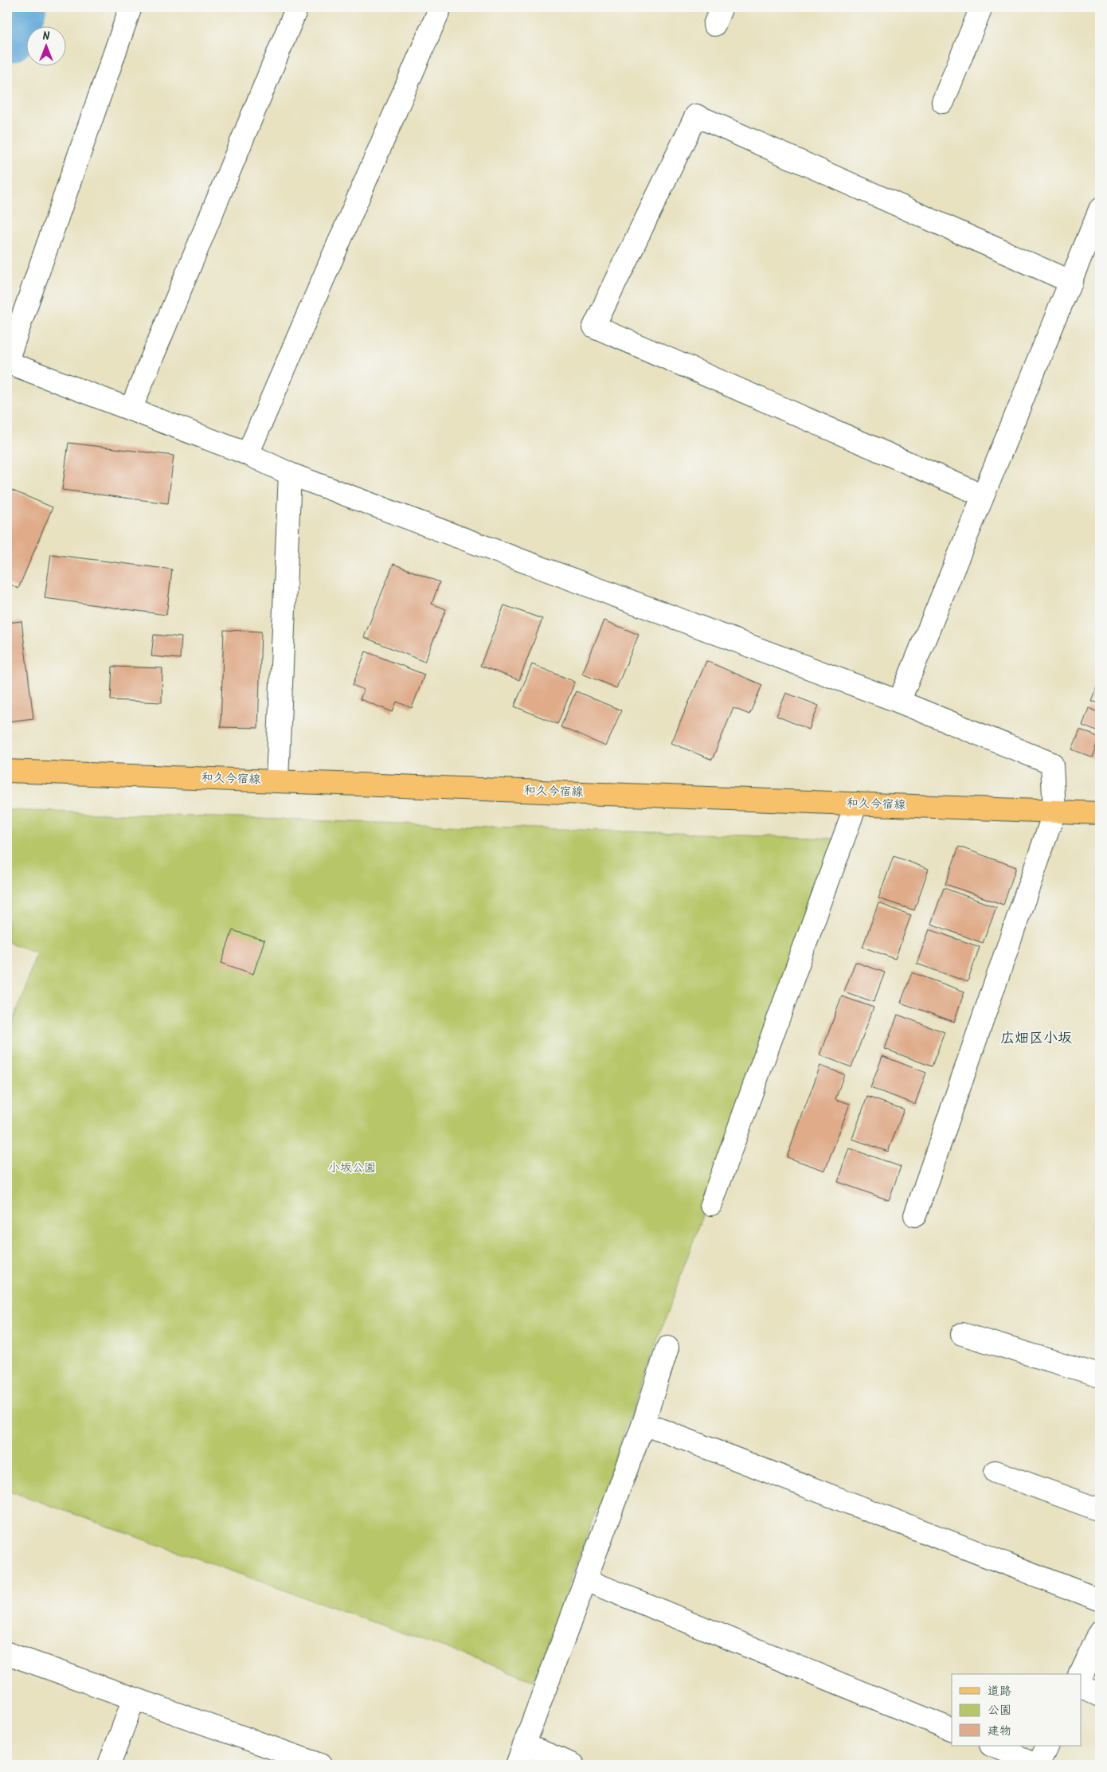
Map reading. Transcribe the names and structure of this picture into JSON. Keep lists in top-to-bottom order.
{
  "streets": {
    "main road": ["和久今宿線"]
  },
  "districts": ["広畑区小坂"],
  "parks": ["小坂公園"],
  "legend": ["道路", "公園", "建物"],
  "north": "top"
}
